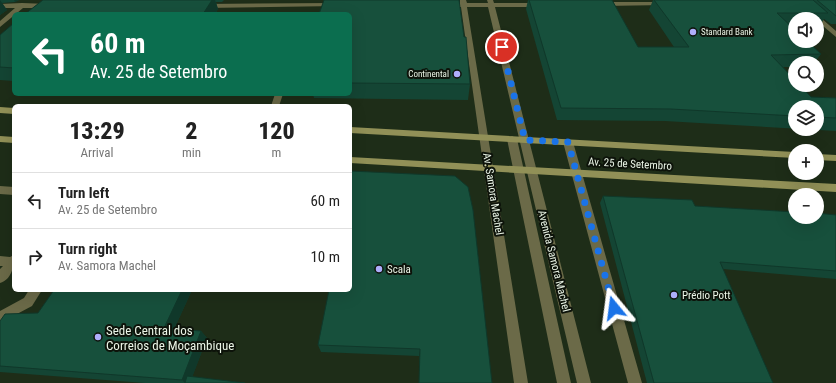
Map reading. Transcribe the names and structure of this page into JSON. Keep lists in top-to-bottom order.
{
  "streets": {
    "main road": ["Av. 25 de Setembro"],
    "street": ["Av. Samora Machel", "Avenida Samora Machel"]
  },
  "crossings": [
    ["Av. 25 de Setembro", "Av. Samora Machel"],
    ["Av. 25 de Setembro", "Avenida Samora Machel"]
  ],
  "places": [
    "Standard Bank",
    "Continental",
    "Scala",
    "Prédio Pott",
    "Sede Central dos Correios de Moçambique"
  ],
  "page": {
    "map_buttons": ["+", "−"],
    "turn": ["60 m", "Av. 25 de Setembro"],
    "eta": [
      "13:29",
      "Arrival",
      "2",
      "min",
      "120",
      "m"
    ],
    "list": [
      {
        "name": "Turn left",
        "note": "Av. 25 de Setembro",
        "value": "60 m"
      },
      {
        "name": "Turn right",
        "note": "Av. Samora Machel",
        "value": "10 m"
      }
    ]
  }
}
